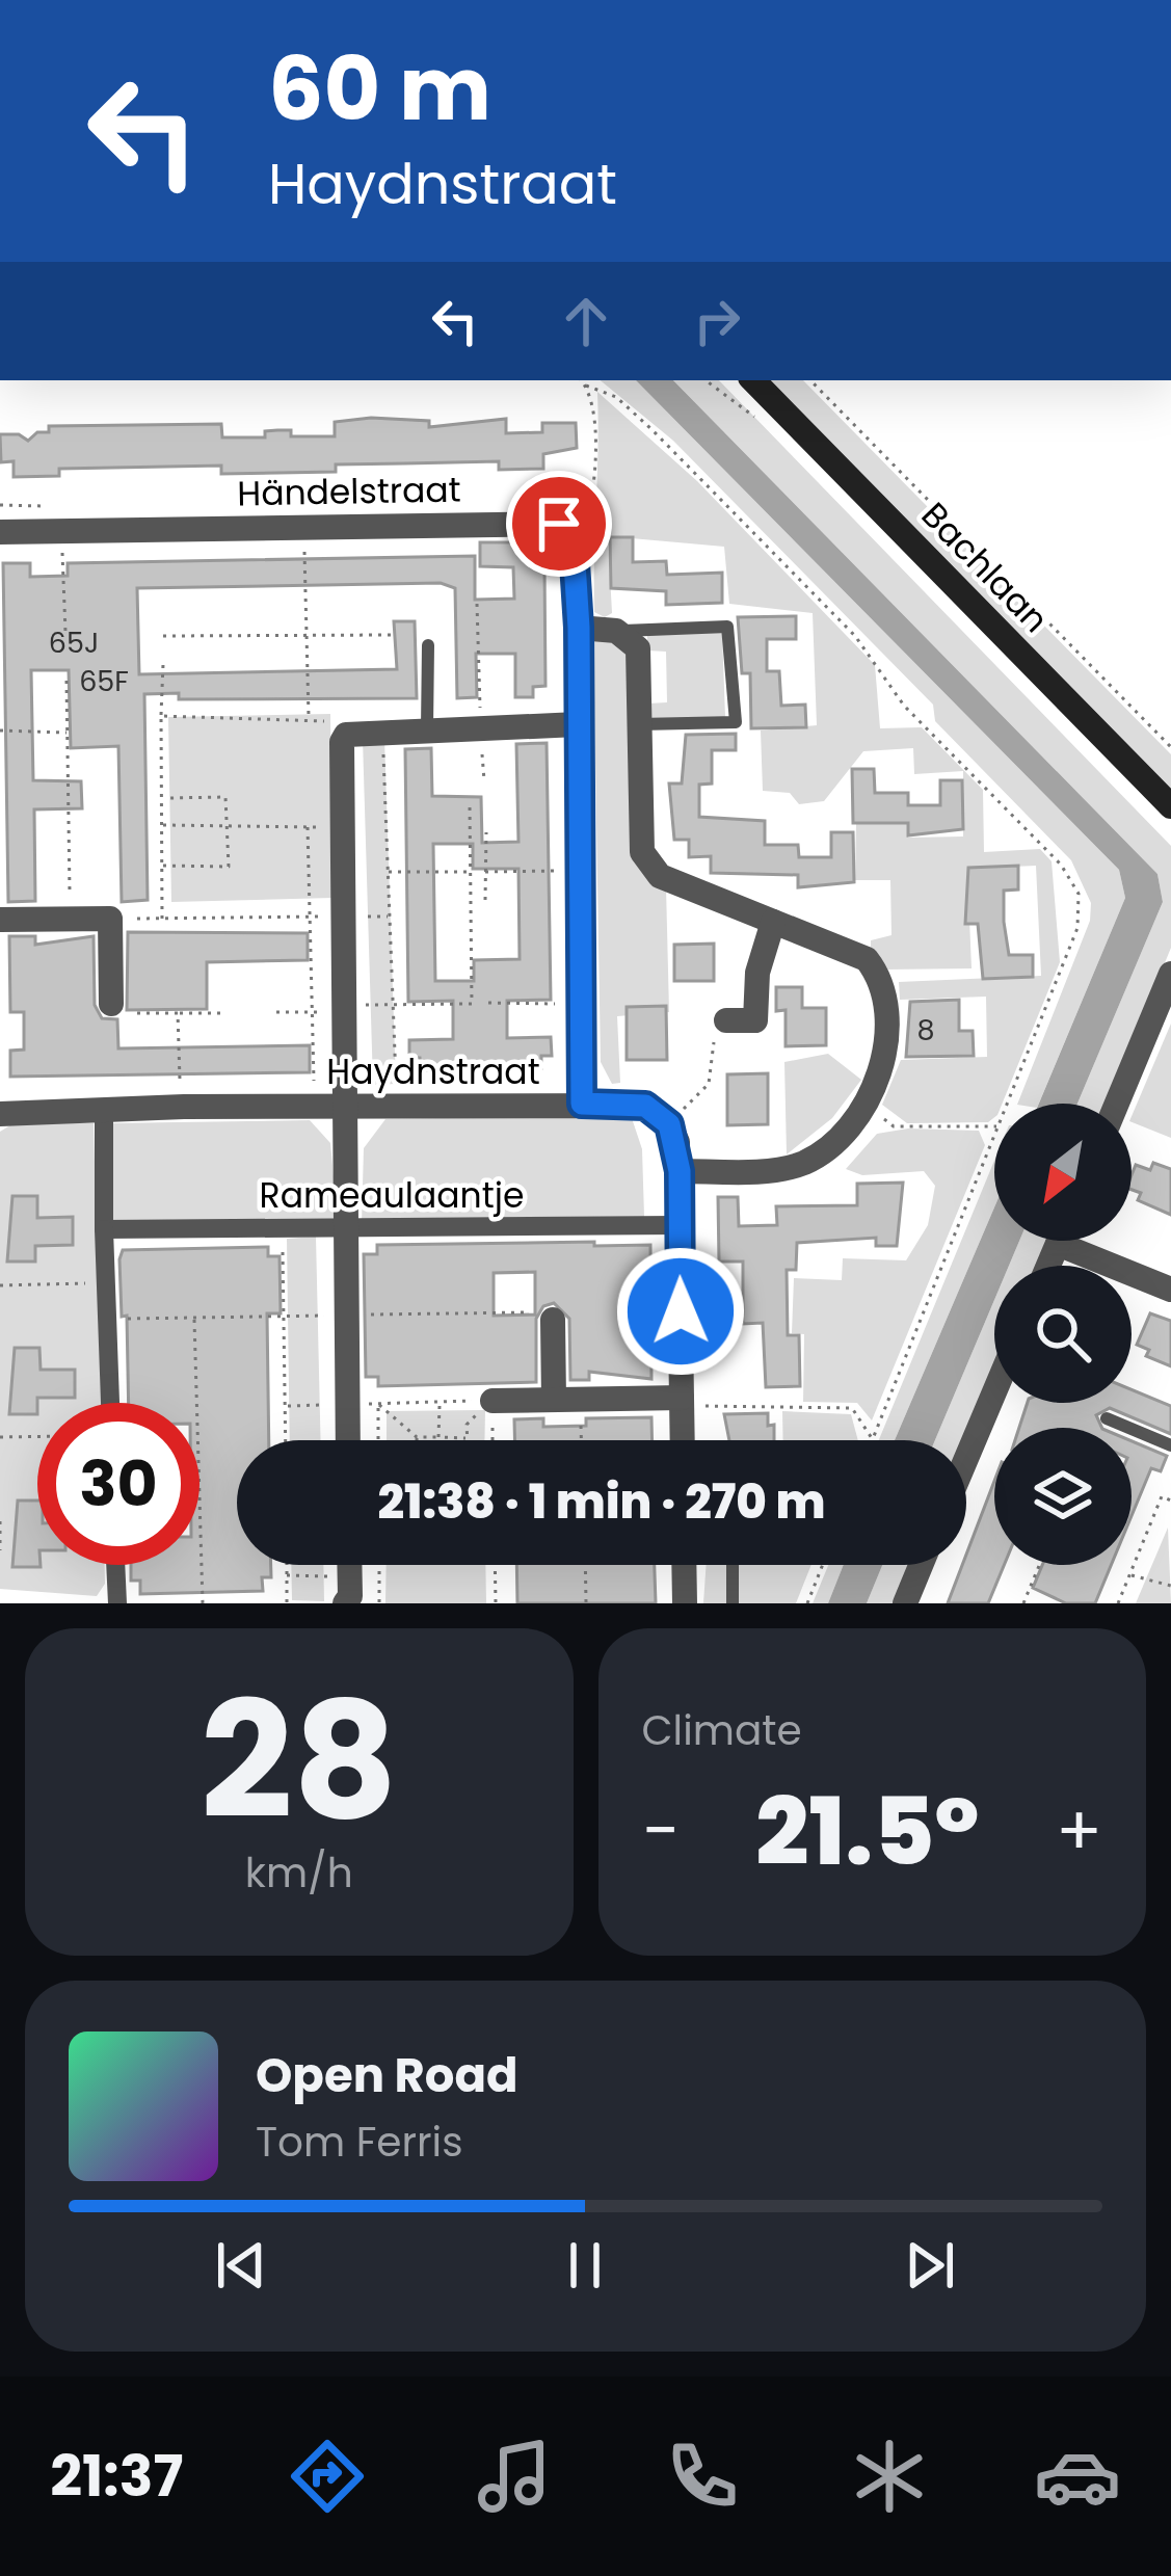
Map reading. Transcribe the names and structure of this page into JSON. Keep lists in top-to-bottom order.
{
  "streets": {
    "main road": ["Bachlaan"],
    "street": ["Händelstraat", "Haydnstraat", "Rameaulaantje"]
  },
  "house_numbers": ["65J", "65F", "8"],
  "north": "bottom left",
  "page": {
    "turn": ["60 m", "Haydnstraat"],
    "limit": "30",
    "trip": "21:38 · 1 min · 270 m",
    "tile": [
      ["28", "km/h"],
      "Climate"
    ],
    "heat": ["−", "21.5°", "+"],
    "song": ["Open Road", "Tom Ferris"],
    "tabs": "21:37"
  }
}
